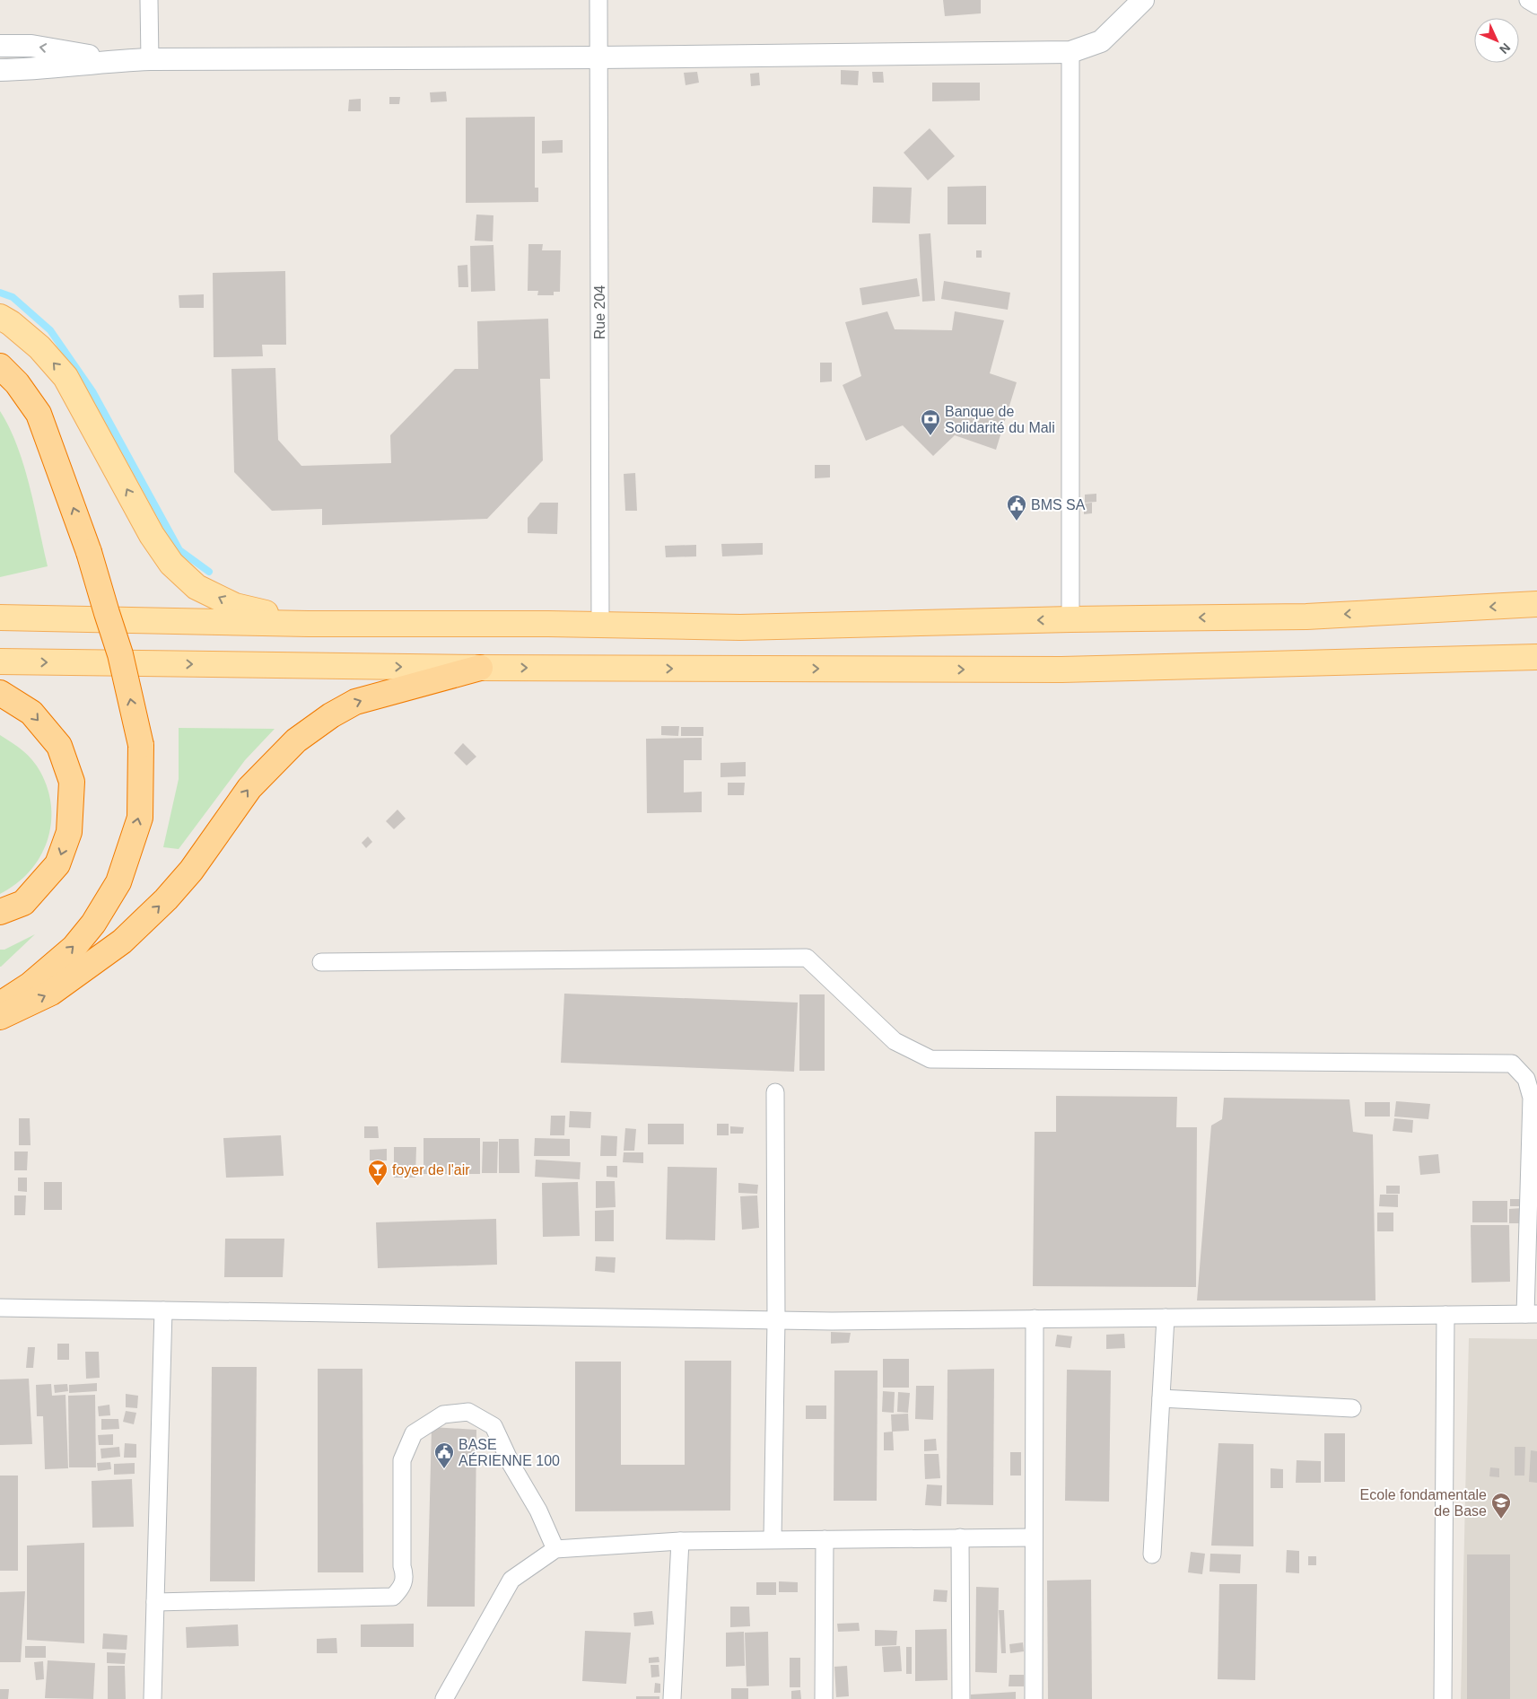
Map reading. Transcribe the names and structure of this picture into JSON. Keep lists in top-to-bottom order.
{
  "streets": {
    "street": ["Rue 204"]
  },
  "places": {
    "bank": ["Banque de Solidarité du Mali"],
    "public building": ["BMS SA", "BASE AÉRIENNE 100"],
    "bar": ["foyer de l'air"],
    "school or university": ["Ecole fondamentale de Base"]
  },
  "north": "bottom right"
}
